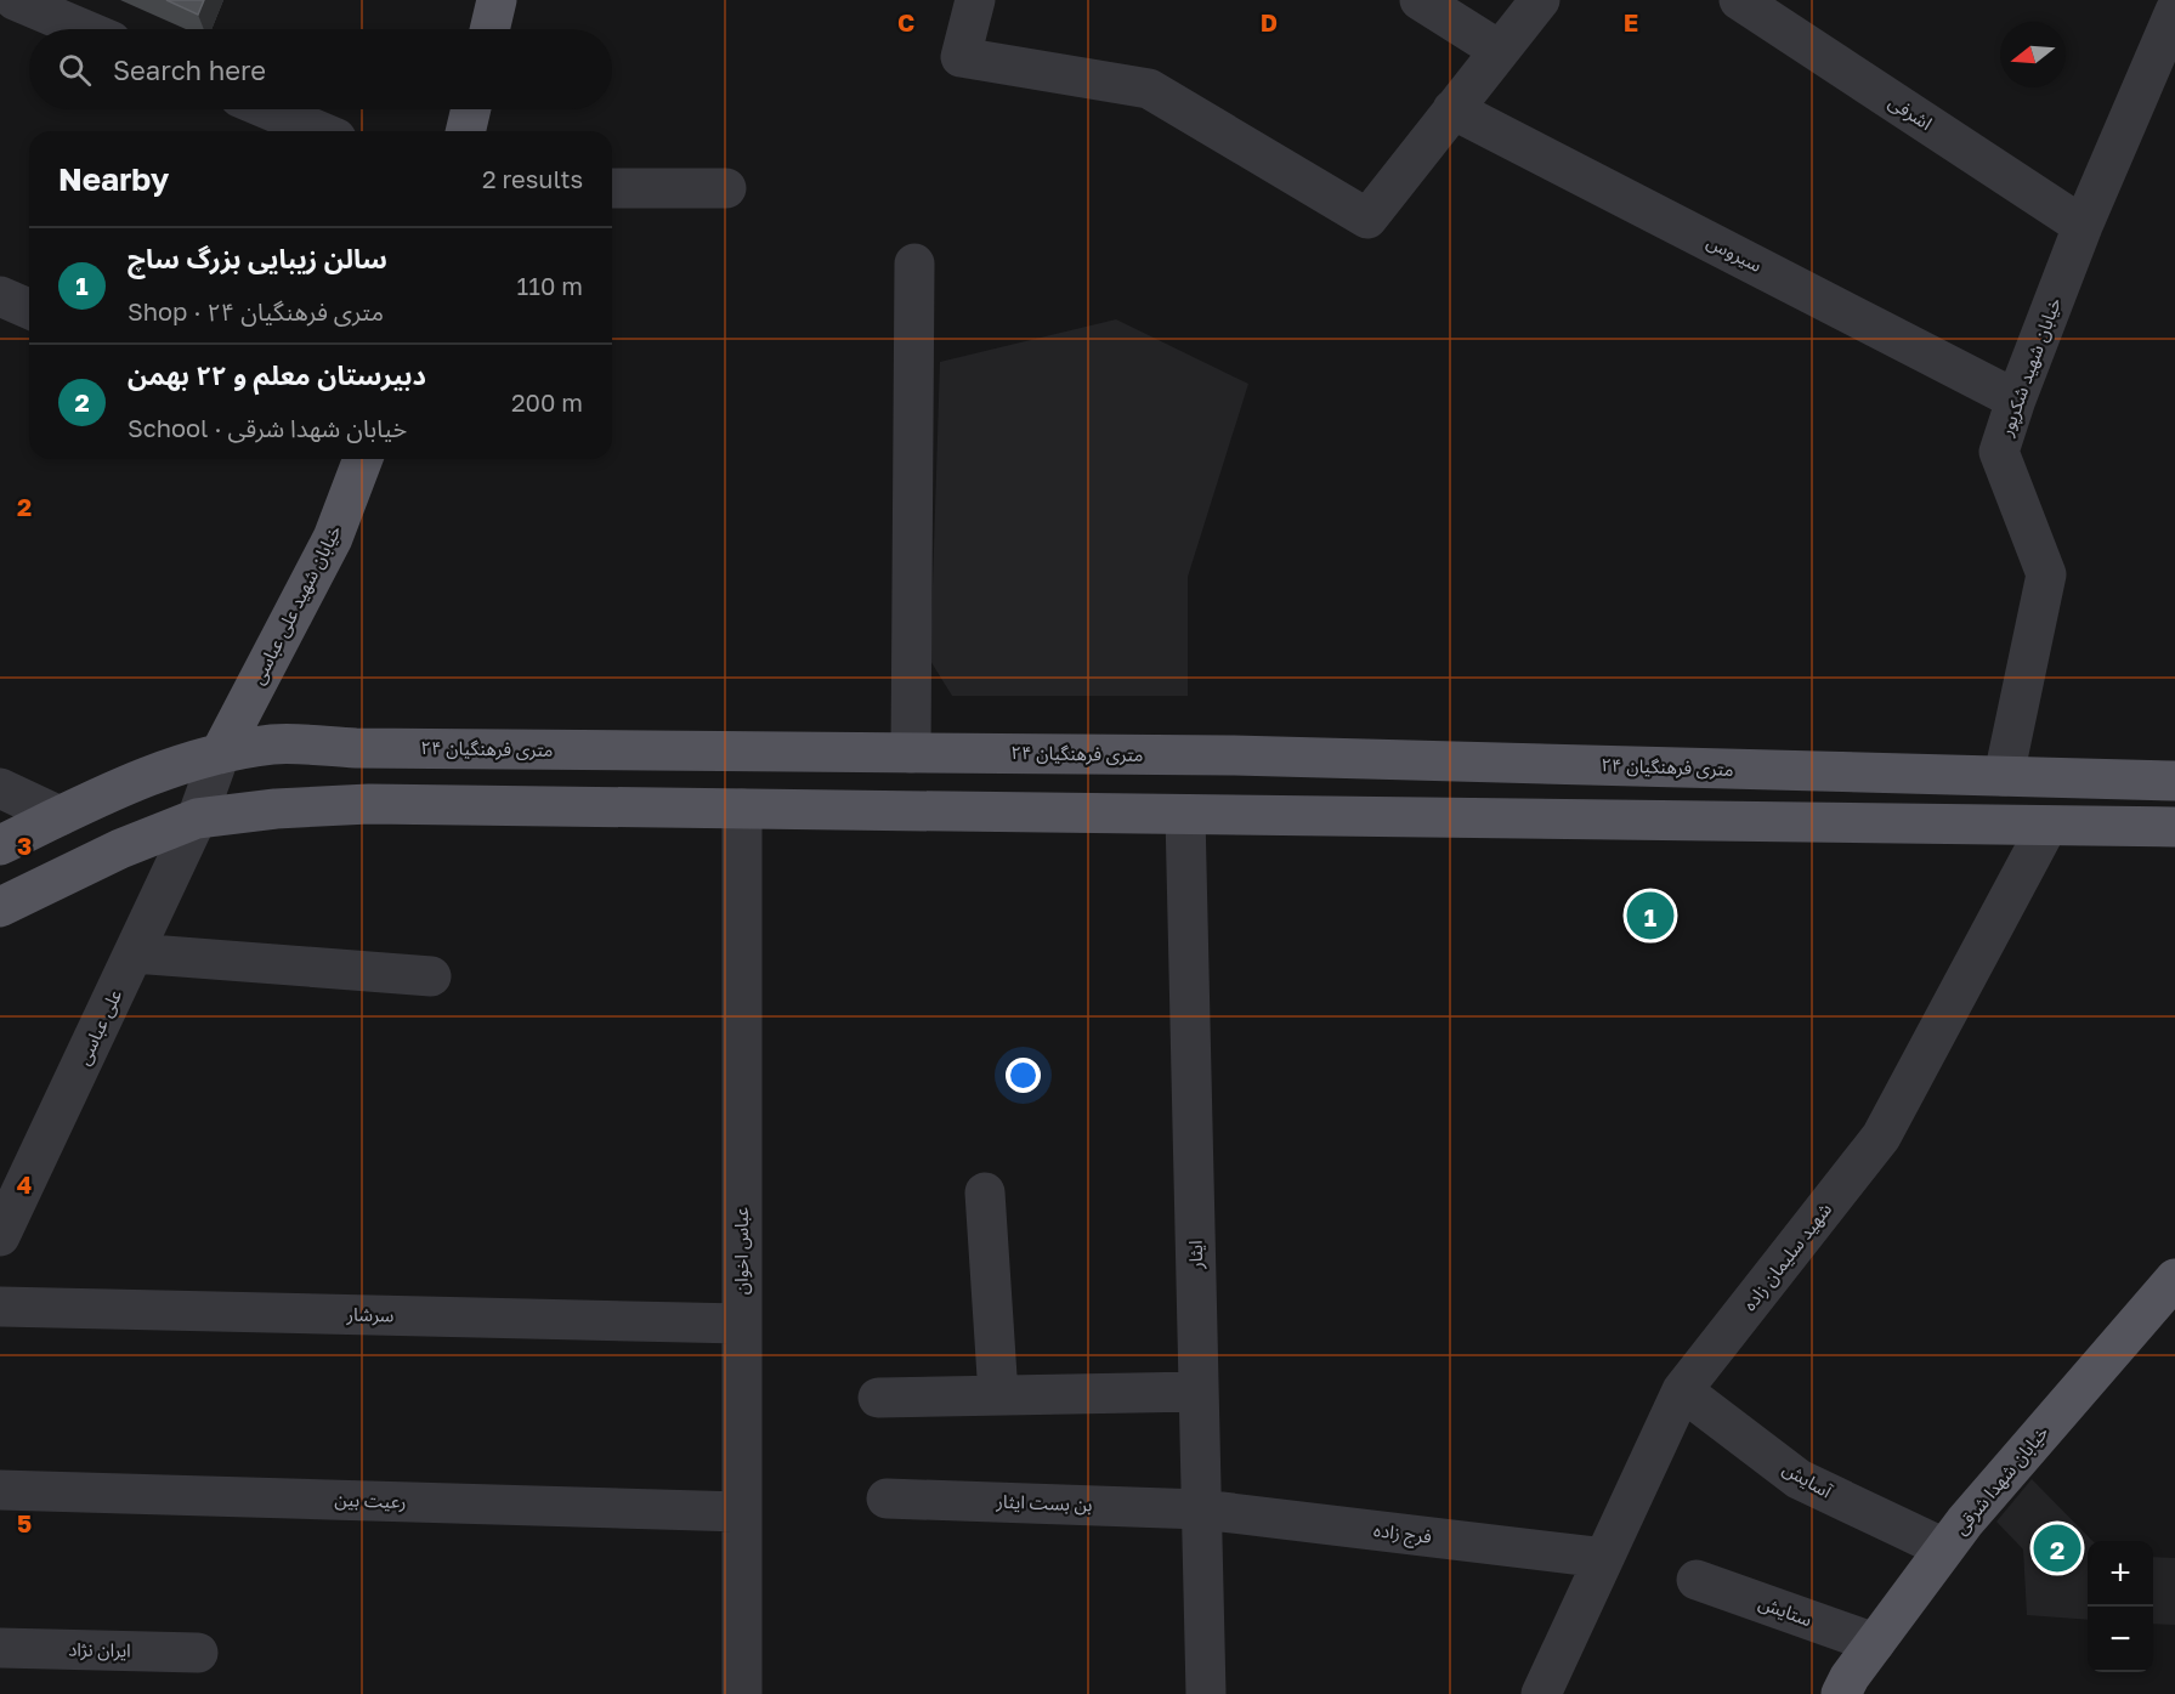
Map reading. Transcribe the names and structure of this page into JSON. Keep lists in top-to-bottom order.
{
  "streets": {
    "main road": ["خیابان شهید علی عباسی", "۲۴ متری فرهنگیان", "خیابان شهدا شرقی"],
    "street": [
      "اشرفی",
      "سیروس",
      "خیابان شهید شکرپور",
      "علی عباسی",
      "عباس اخوان",
      "ایثار",
      "شهید سلیمان زاده",
      "سرشار",
      "آسایش",
      "رعیت بین",
      "بن بست ایثار",
      "فرج زاده",
      "ستایش",
      "ایران نژاد"
    ]
  },
  "crossings": [
    ["اشرفی", "خیابان شهید شکرپور"],
    ["سیروس", "خیابان شهید شکرپور"],
    ["خیابان شهید شکرپور", "۲۴ متری فرهنگیان"],
    ["خیابان شهید علی عباسی", "۲۴ متری فرهنگیان"],
    ["خیابان شهید علی عباسی", "علی عباسی"],
    ["۲۴ متری فرهنگیان", "علی عباسی"],
    ["عباس اخوان", "سرشار"],
    ["عباس اخوان", "رعیت بین"],
    ["ایثار", "بن بست ایثار"],
    ["ایثار", "فرج زاده"],
    ["شهید سلیمان زاده", "آسایش"],
    ["شهید سلیمان زاده", "فرج زاده"],
    ["آسایش", "خیابان شهدا شرقی"],
    ["خیابان شهدا شرقی", "ستایش"],
    ["بن بست ایثار", "فرج زاده"]
  ],
  "north": "left",
  "page": {
    "search": "Search here",
    "heading": ["Nearby", "2 results"],
    "list": [
      {
        "mark": "1",
        "name": "سالن زیبایی بزرگ ساچ",
        "note": "Shop · ۲۴ متری فرهنگیان",
        "value": "110 m"
      },
      {
        "mark": "2",
        "name": "دبیرستان معلم و ۲۲ بهمن",
        "note": "School · خیابان شهدا شرقی",
        "value": "200 m"
      }
    ],
    "pins": ["1", "2"],
    "map_buttons": ["+", "−"]
  },
  "grid": {
    "columns": ["C", "D", "E"],
    "rows": [
      "2",
      "3",
      "4",
      "5"
    ]
  }
}
